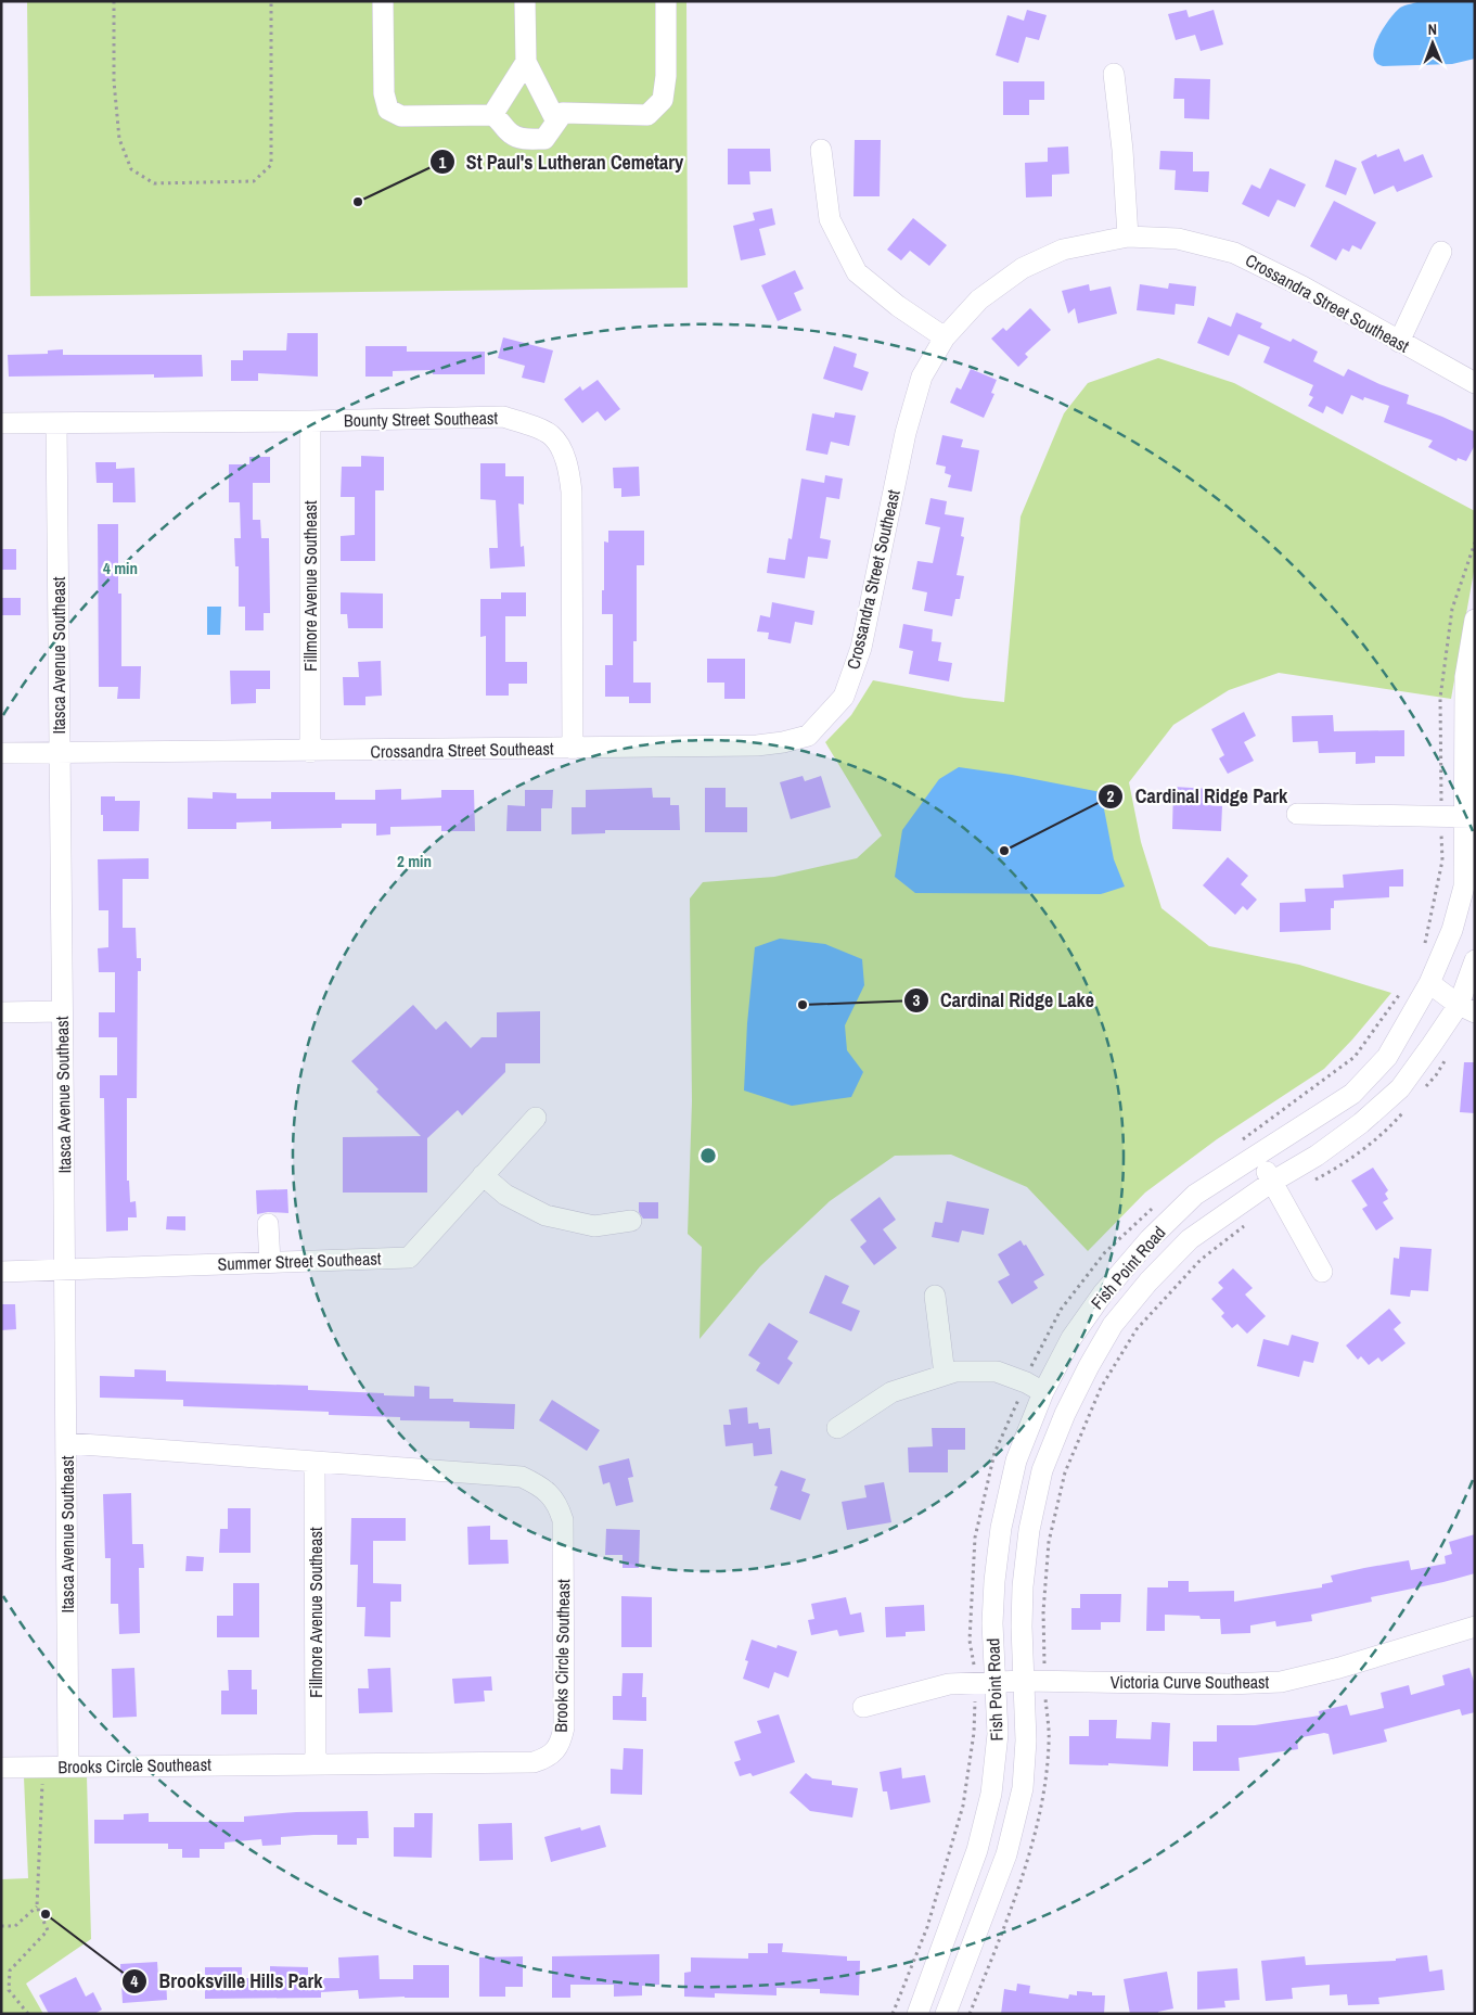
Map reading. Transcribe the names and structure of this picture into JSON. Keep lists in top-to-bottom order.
{
  "streets": {
    "street": [
      "Crossandra Street Southeast",
      "Bounty Street Southeast",
      "Fillmore Avenue Southeast",
      "Itasca Avenue Southeast",
      "Summer Street Southeast",
      "Fish Point Road",
      "Brooks Circle Southeast",
      "Victoria Curve Southeast"
    ]
  },
  "crossings": [
    ["Crossandra Street Southeast", "Bounty Street Southeast"],
    ["Crossandra Street Southeast", "Fillmore Avenue Southeast"],
    ["Crossandra Street Southeast", "Itasca Avenue Southeast"],
    ["Bounty Street Southeast", "Fillmore Avenue Southeast"],
    ["Bounty Street Southeast", "Itasca Avenue Southeast"],
    ["Fillmore Avenue Southeast", "Brooks Circle Southeast"],
    ["Itasca Avenue Southeast", "Summer Street Southeast"],
    ["Itasca Avenue Southeast", "Brooks Circle Southeast"],
    ["Fish Point Road", "Victoria Curve Southeast"]
  ],
  "places": [
    "St Paul's Lutheran Cemetary",
    "Cardinal Ridge Park",
    "Cardinal Ridge Lake",
    "Brooksville Hills Park"
  ],
  "north": "top",
  "rings": ["4 min", "2 min"]
}
